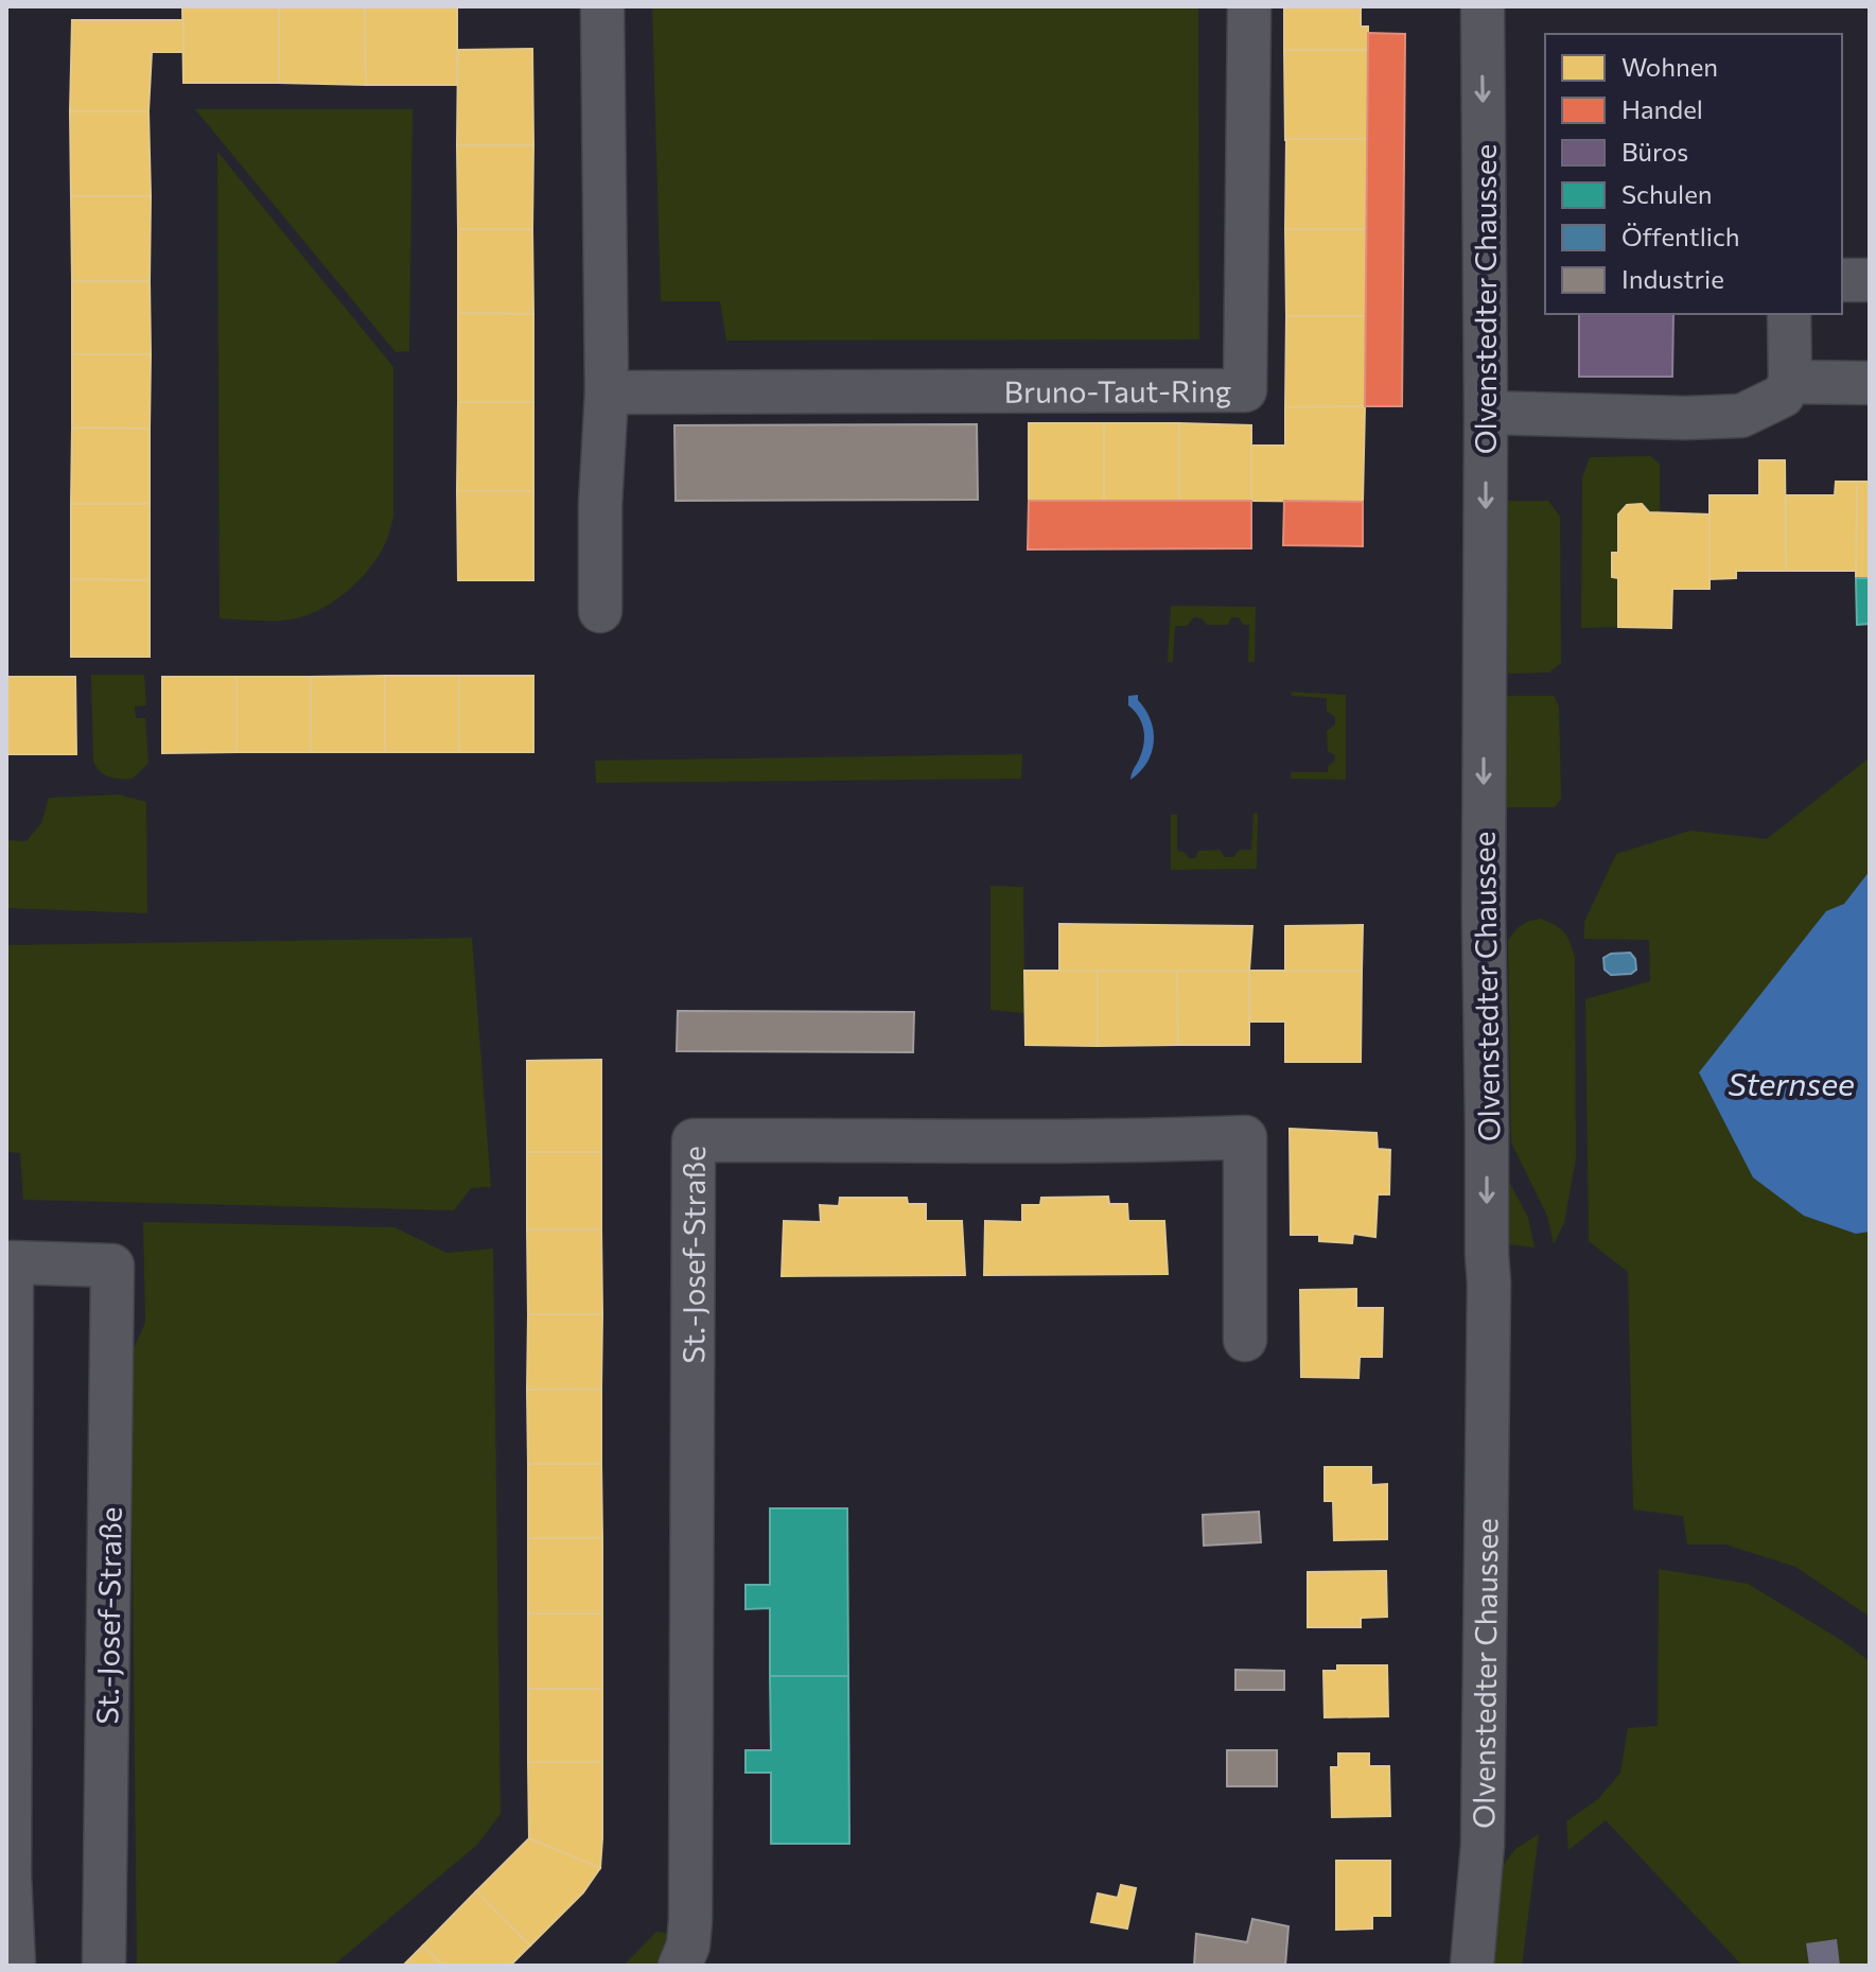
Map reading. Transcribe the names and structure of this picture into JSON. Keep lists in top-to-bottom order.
{
  "streets": {
    "street": ["Olvenstedter Chaussee", "Bruno-Taut-Ring", "St.-Josef-Straße"]
  },
  "one_way": ["Olvenstedter Chaussee"],
  "water": ["Sternsee"],
  "legend": [
    "Wohnen",
    "Handel",
    "Büros",
    "Schulen",
    "Öffentlich",
    "Industrie"
  ]
}
